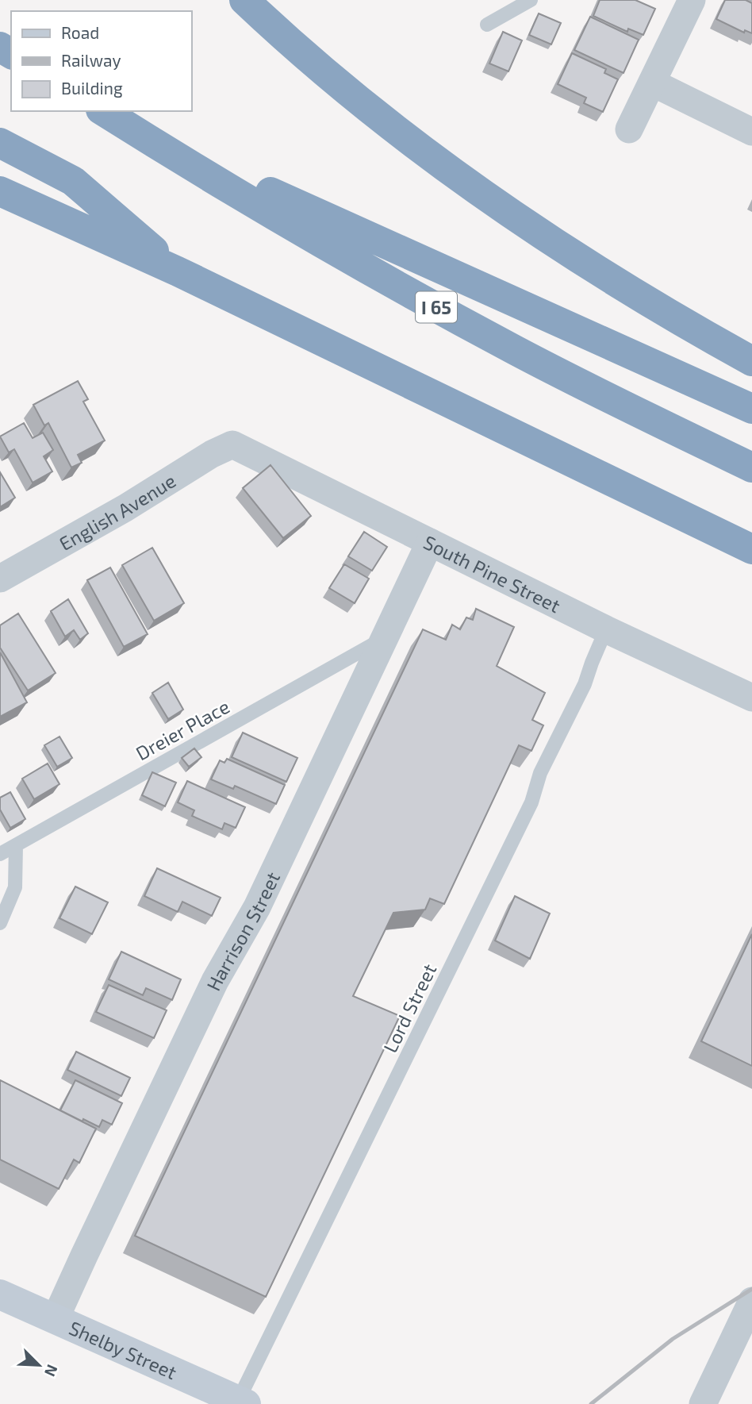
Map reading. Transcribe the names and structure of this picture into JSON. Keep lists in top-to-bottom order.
{
  "streets": {
    "highway": ["I 65"],
    "main road": ["Shelby Street"],
    "street": ["English Avenue", "South Pine Street", "Harrison Street"],
    "lane": ["Dreier Place", "Lord Street"]
  },
  "crossings": [
    ["English Avenue", "South Pine Street"],
    ["South Pine Street", "Harrison Street"],
    ["South Pine Street", "Lord Street"],
    ["Dreier Place", "Harrison Street"],
    ["Harrison Street", "Shelby Street"],
    ["Lord Street", "Shelby Street"]
  ],
  "legend": ["Road", "Railway", "Building"],
  "north": "bottom right"
}
